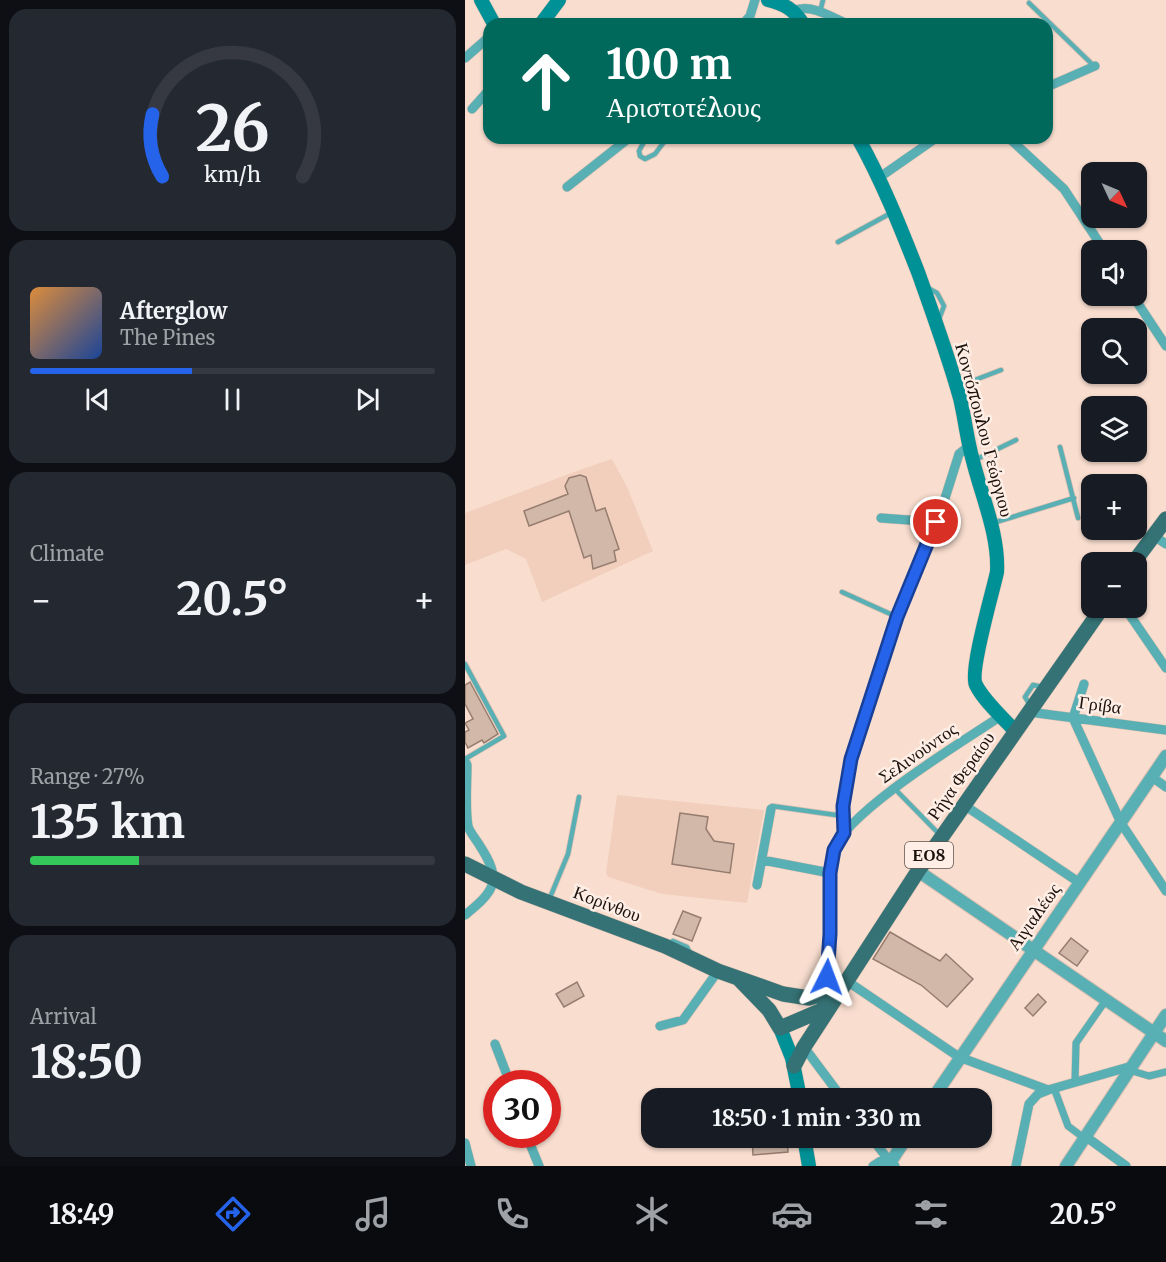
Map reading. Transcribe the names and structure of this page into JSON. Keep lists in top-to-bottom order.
{
  "streets": {
    "main road": [
      "Κοντόπουλου Γεώργιου",
      "Ρήγα Φεραίου",
      "ΕΟ8",
      "Κορίνθου"
    ],
    "street": ["Γρίβα", "Σελινούντος", "Αιγιαλέως"]
  },
  "crossings": [
    ["Κοντόπουλου Γεώργιου", "Σελινούντος"],
    ["Κοντόπουλου Γεώργιου", "Ρήγα Φεραίου"],
    ["Γρίβα", "Ρήγα Φεραίου"],
    ["Σελινούντος", "Ρήγα Φεραίου"],
    ["Σελινούντος", "ΕΟ8"],
    ["Σελινούντος", "Κορίνθου"],
    ["Ρήγα Φεραίου", "ΕΟ8"],
    ["Ρήγα Φεραίου", "Κορίνθου"],
    ["ΕΟ8", "Κορίνθου"]
  ],
  "north": "bottom right",
  "page": {
    "turn": ["100 m", "Αριστοτέλους"],
    "map_buttons": ["+", "−"],
    "song": ["Afterglow", "The Pines"],
    "tile": [
      "Climate",
      ["Range · 27%", "135 km"],
      ["Arrival", "18:50"]
    ],
    "heat": ["−", "20.5°", "+"],
    "limit": "30",
    "trip": "18:50 · 1 min · 330 m",
    "tabs": ["18:49", "20.5°"],
    "gauge": ["26", "km/h"]
  }
}
